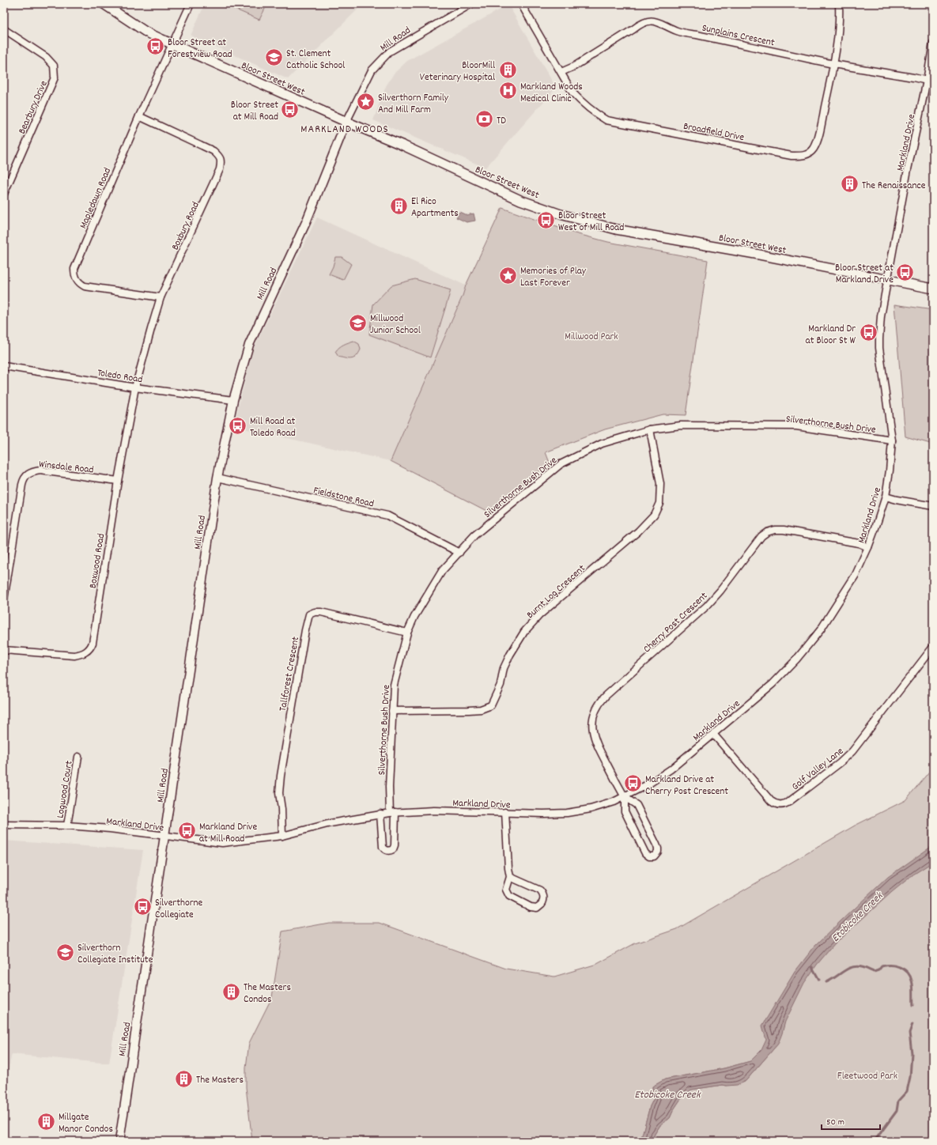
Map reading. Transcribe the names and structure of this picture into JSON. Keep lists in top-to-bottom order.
{
  "streets": {
    "main road": ["Bloor Street West"],
    "street": [
      "Sunplains Crescent",
      "Mill Road",
      "Bearbury Drive",
      "Broadfield Drive",
      "Markland Drive",
      "Mapledawn Road",
      "Boxbury Road",
      "Toledo Road",
      "Silverthorne Bush Drive",
      "Winsdale Road",
      "Fieldstone Road",
      "Boxwood Road",
      "Burnt Log Crescent",
      "Cherry Post Crescent",
      "Tallforest Crescent",
      "Golf Valley Lane",
      "Logwood Court"
    ]
  },
  "crossings": [
    ["Sunplains Crescent", "Broadfield Drive"],
    ["Sunplains Crescent", "Markland Drive"],
    ["Mill Road", "Bloor Street West"],
    ["Mill Road", "Markland Drive"],
    ["Mill Road", "Toledo Road"],
    ["Mill Road", "Fieldstone Road"],
    ["Bloor Street West", "Markland Drive"],
    ["Bloor Street West", "Mapledawn Road"],
    ["Markland Drive", "Silverthorne Bush Drive"],
    ["Markland Drive", "Cherry Post Crescent"],
    ["Markland Drive", "Tallforest Crescent"],
    ["Markland Drive", "Golf Valley Lane"],
    ["Markland Drive", "Logwood Court"],
    ["Mapledawn Road", "Boxbury Road"],
    ["Boxbury Road", "Toledo Road"],
    ["Boxbury Road", "Boxwood Road"],
    ["Toledo Road", "Boxwood Road"],
    ["Silverthorne Bush Drive", "Fieldstone Road"],
    ["Silverthorne Bush Drive", "Burnt Log Crescent"],
    ["Silverthorne Bush Drive", "Tallforest Crescent"],
    ["Winsdale Road", "Boxwood Road"]
  ],
  "districts": ["MARKLAND WOODS"],
  "water": ["Etobicoke Creek"],
  "parks": ["Millwood Park", "Fleetwood Park"],
  "places": {
    "bus stop": [
      "Bloor Street at Forestview Road",
      "Bloor Street at Mill Road",
      "Bloor Street West of Mill Road",
      "Bloor Street at Markland Drive",
      "Markland Dr at Bloor St W",
      "Mill Road at Toledo Road",
      "Markland Drive at Cherry Post Crescent",
      "Markland Drive at Mill Road",
      "Silverthorne Collegiate"
    ],
    "school or university": ["St. Clement Catholic School", "Millwood Junior School", "Silverthorn Collegiate Institute"],
    "building": [
      "BloorMill Veterinary Hospital",
      "The Renaissance",
      "El Rico Apartments",
      "The Masters Condos",
      "The Masters",
      "Millgate Manor Condos"
    ],
    "hospital": ["Markland Woods Medical Clinic"],
    "place": ["Silverthorn Family And Mill Farm", "Memories of Play Last Forever"],
    "bank": ["TD"]
  },
  "scale_bar": "50 m"
}
